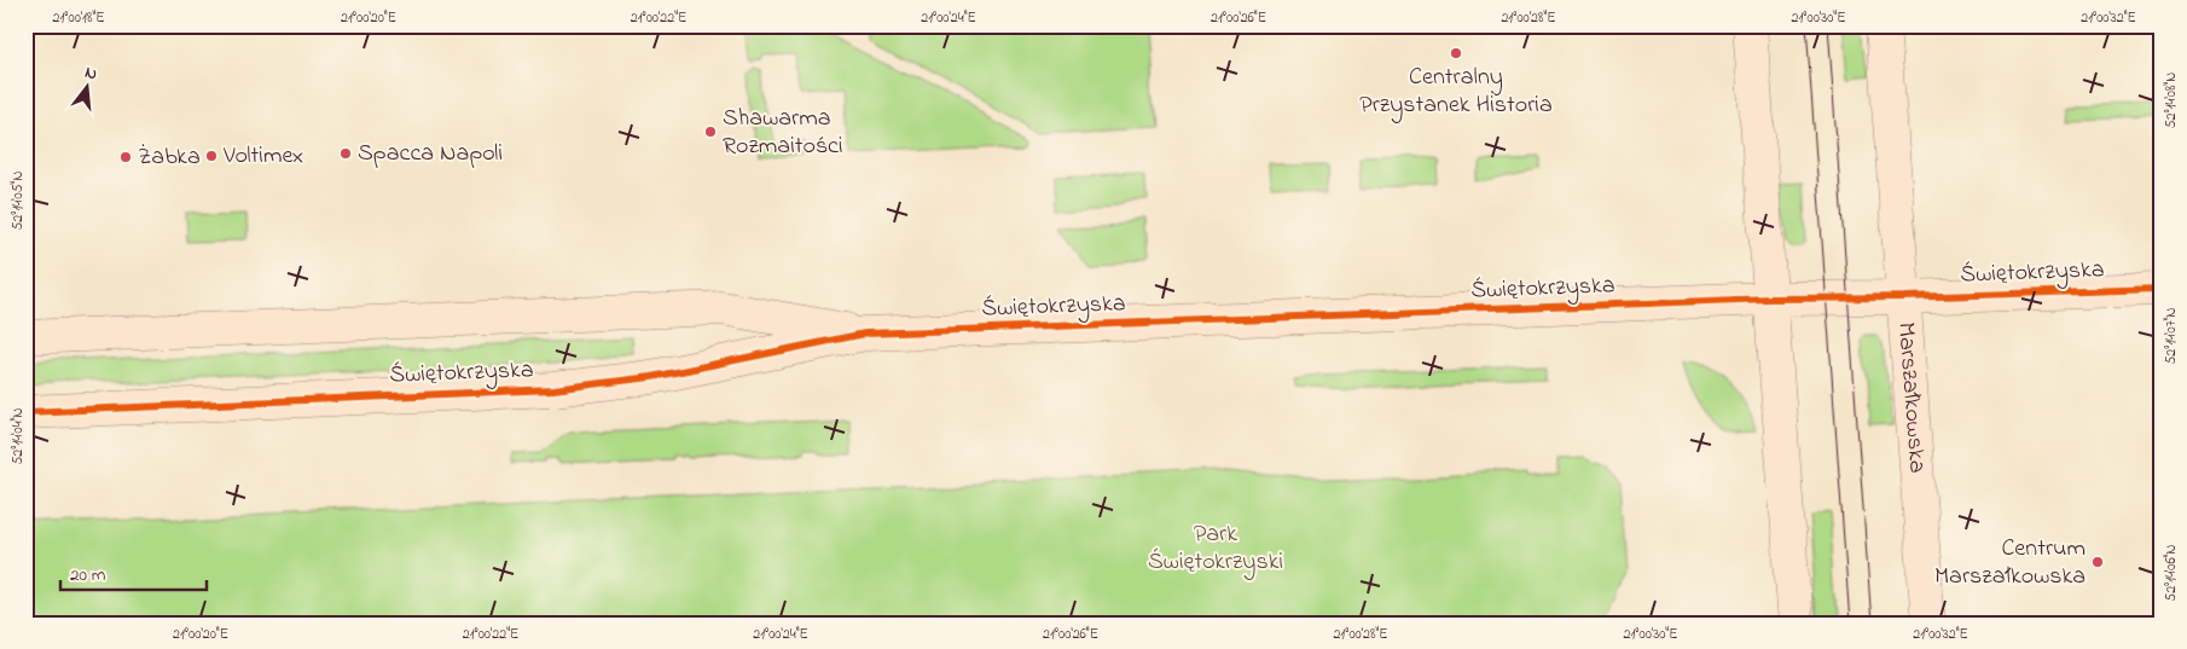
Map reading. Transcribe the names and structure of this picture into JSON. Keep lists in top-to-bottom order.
{
  "streets": {
    "street": ["Świętokrzyska", "Marszałkowska"]
  },
  "crossings": [
    ["Świętokrzyska", "Marszałkowska"]
  ],
  "parks": ["Park Świętokrzyski"],
  "places": [
    "Centralny Przystanek Historia",
    "Shawarma Rozmaitości",
    "Spacca Napoli",
    "Voltimex",
    "Żabka",
    "Centrum Marszałkowska"
  ],
  "scale_bar": "20 m",
  "north": "top",
  "coordinates": [
    "21°00'18\"E",
    "21°00'20\"E",
    "21°00'22\"E",
    "21°00'24\"E",
    "21°00'26\"E",
    "21°00'28\"E",
    "21°00'30\"E",
    "21°00'32\"E",
    "52°14'08\"N",
    "52°14'05\"N",
    "52°14'07\"N",
    "52°14'04\"N",
    "52°14'06\"N"
  ]
}
